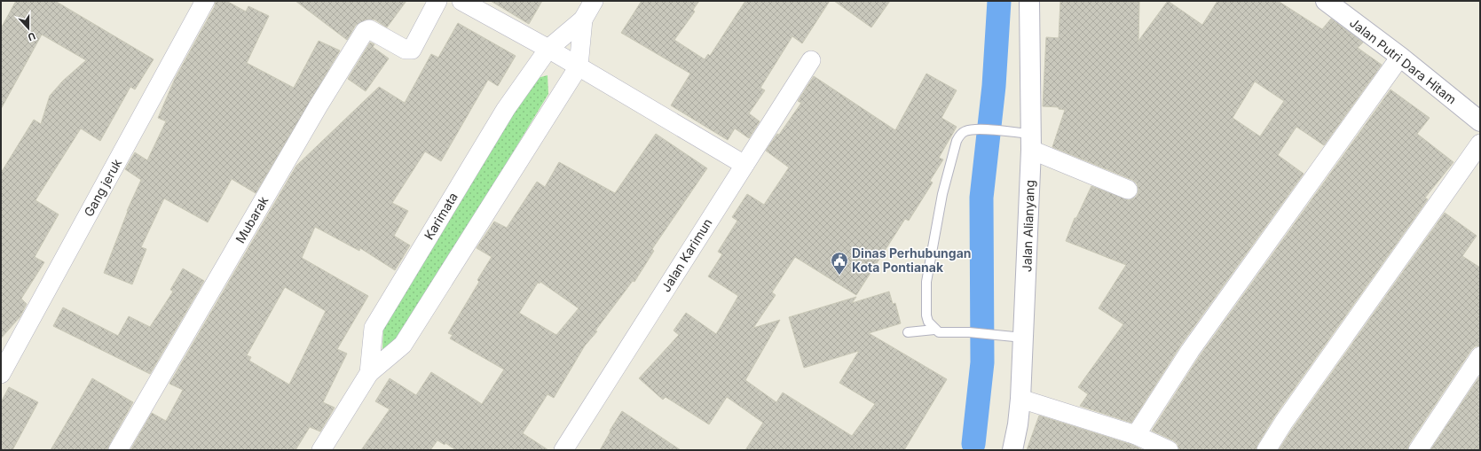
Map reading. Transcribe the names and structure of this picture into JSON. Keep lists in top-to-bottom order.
{
  "streets": {
    "street": [
      "Jalan Putri Dara Hitam",
      "Gang jeruk",
      "Karimata",
      "Mubarak",
      "Jalan Alianyang",
      "Jalan Karimun"
    ]
  },
  "places": {
    "public building": ["Dinas Perhubungan Kota Pontianak"]
  },
  "north": "bottom"
}
